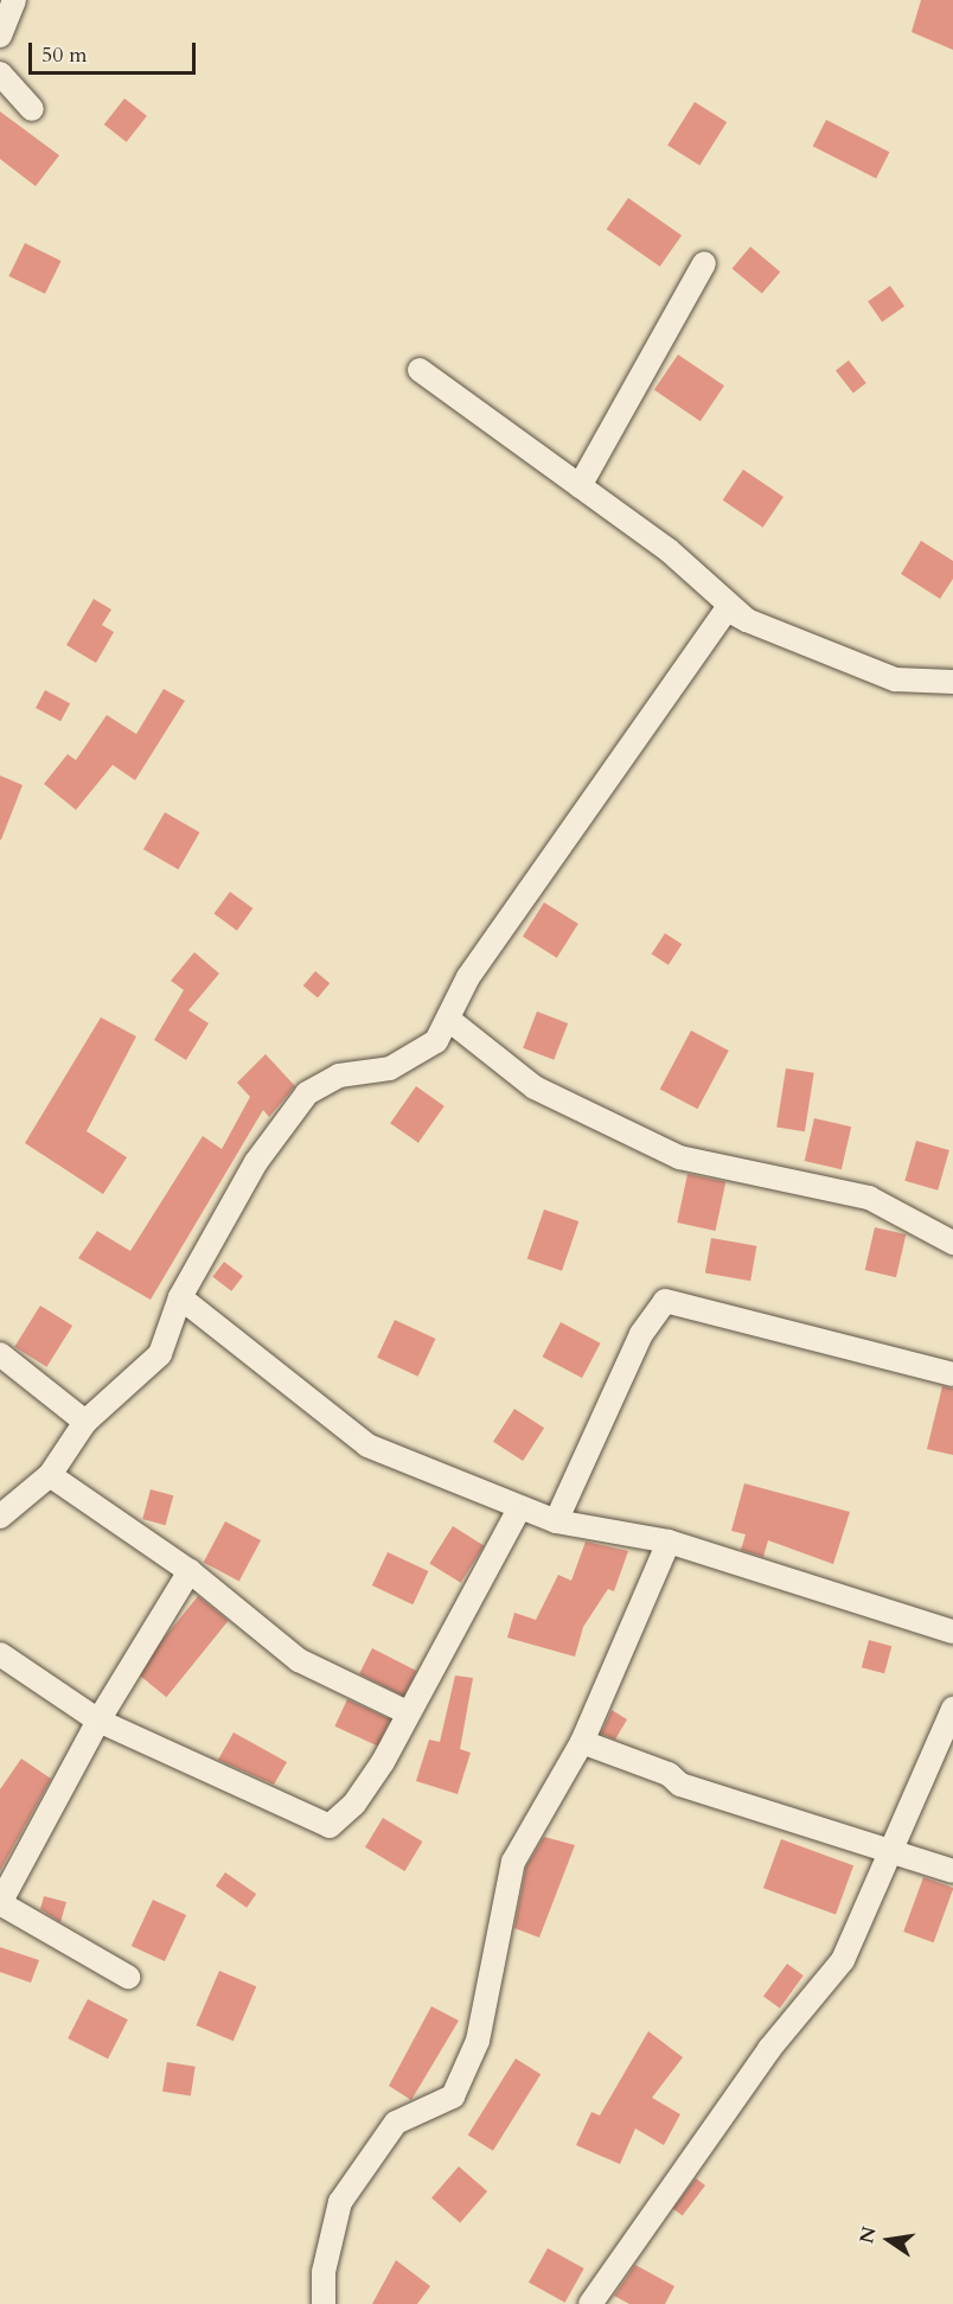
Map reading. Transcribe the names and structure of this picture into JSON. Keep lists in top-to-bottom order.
{
  "scale_bar": "50 m",
  "north": "left"
}
